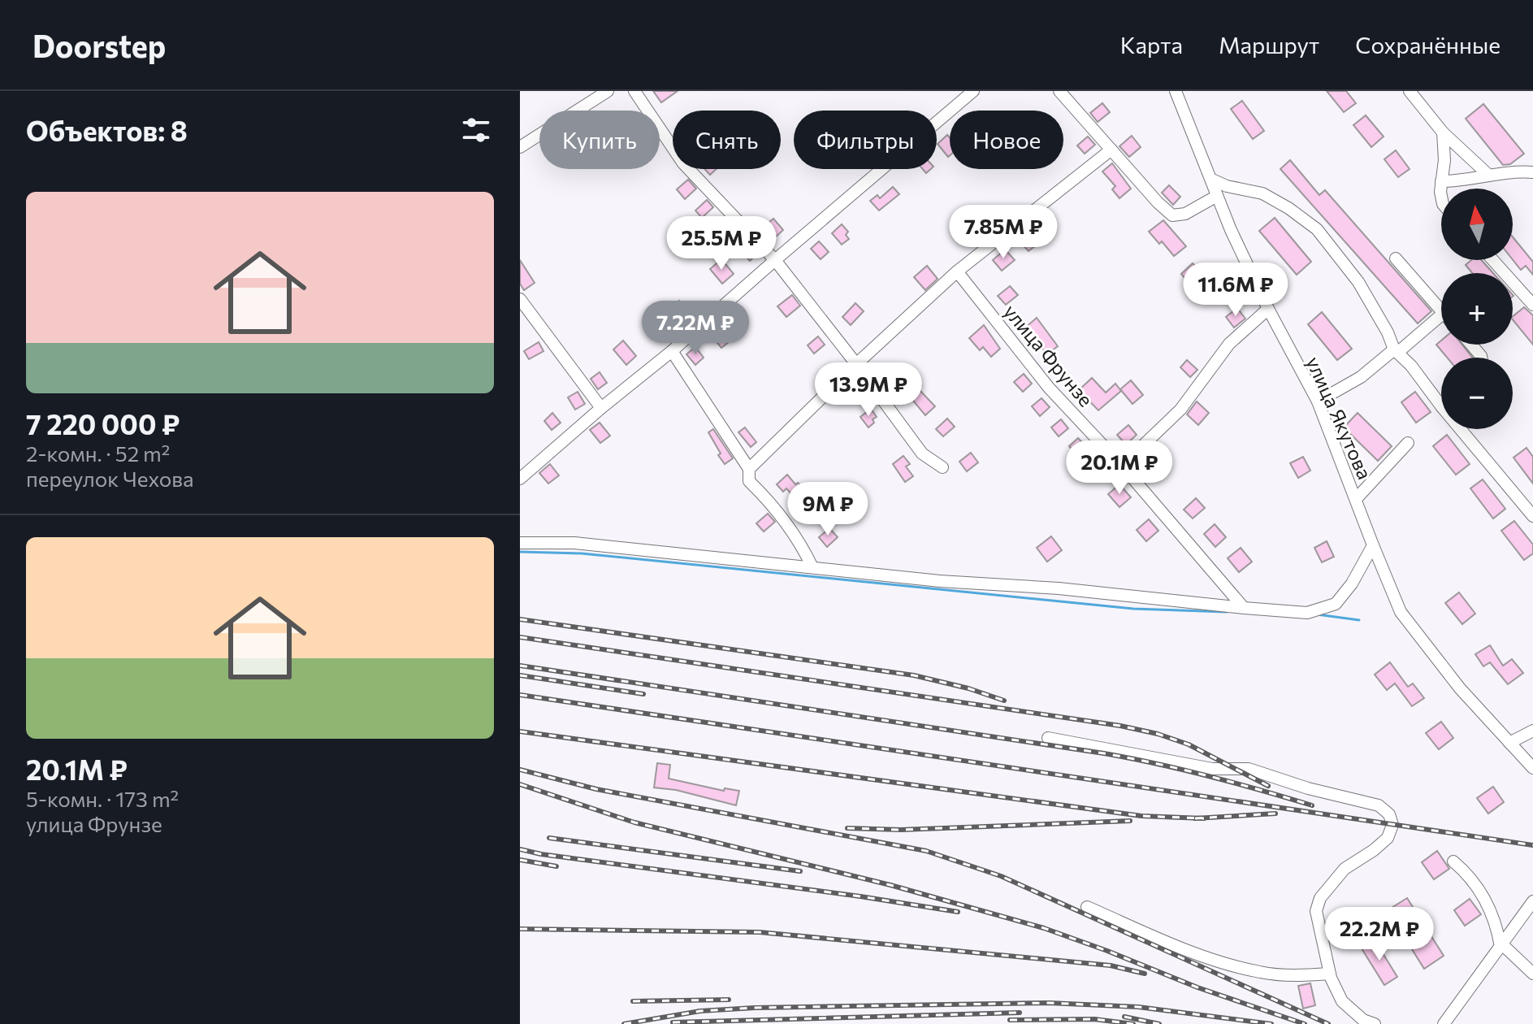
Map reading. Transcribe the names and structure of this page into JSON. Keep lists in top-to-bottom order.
{
  "streets": {
    "street": ["улица Фрунзе", "улица Якутова"]
  },
  "north": "top",
  "page": {
    "header": "Doorstep",
    "nav": ["Карта", "Маршрут", "Сохранённые"],
    "heading": "Объектов: 8",
    "chip": [
      "Купить",
      "Снять",
      "Фильтры",
      "Новое"
    ],
    "list": [
      {
        "name": "7 220 000 ₽",
        "note": "2-комн. · 52 m² · переулок Чехова"
      },
      {
        "name": "20.1M ₽",
        "note": "5-комн. · 173 m² · улица Фрунзе"
      }
    ],
    "map_buttons": ["+", "−"],
    "price": [
      "7.85M ₽",
      "25.5M ₽",
      "11.6M ₽",
      "7.22M ₽",
      "13.9M ₽",
      "20.1M ₽",
      "9M ₽",
      "22.2M ₽"
    ]
  }
}
